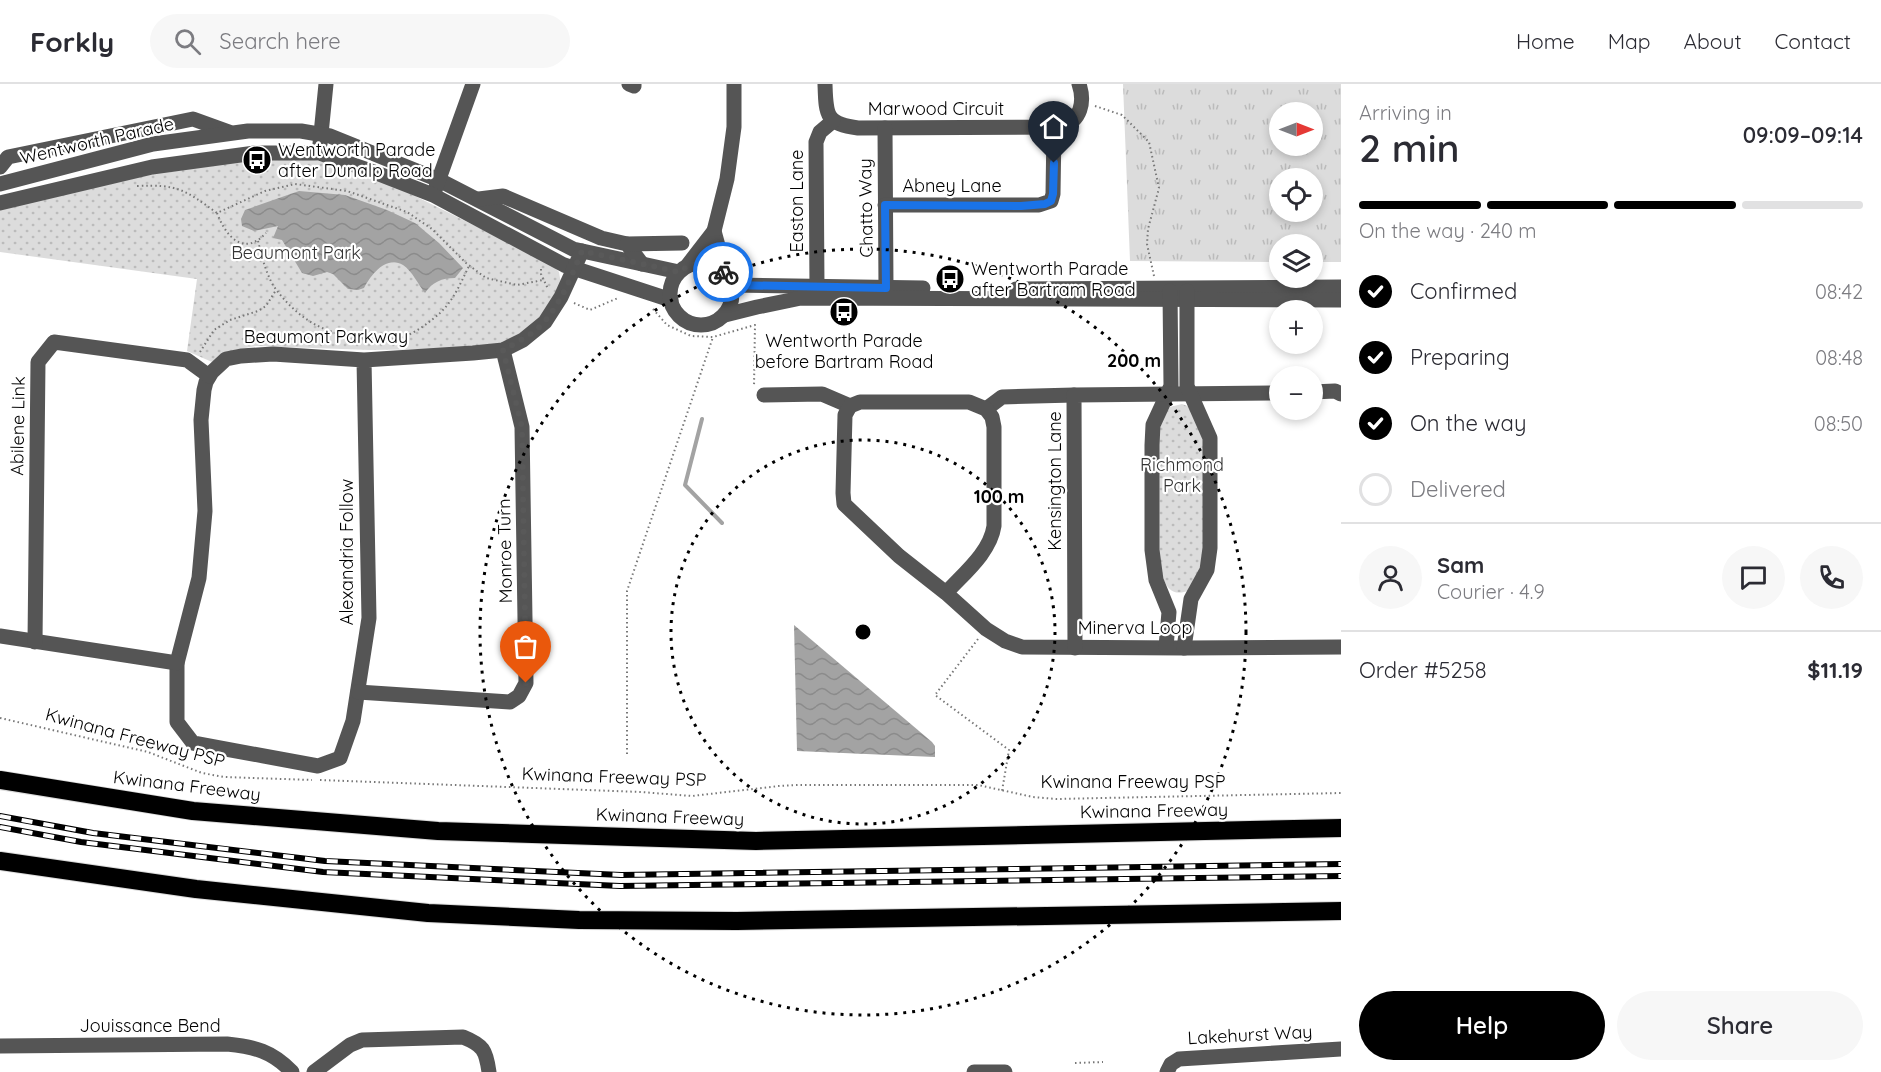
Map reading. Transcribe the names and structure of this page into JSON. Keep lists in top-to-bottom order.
{
  "streets": {
    "highway": ["Kwinana Freeway"],
    "street": [
      "Marwood Circuit",
      "Wentworth Parade",
      "Abney Lane",
      "Easton Lane",
      "Chatto Way",
      "Beaumont Parkway",
      "Abilene Link",
      "Kensington Lane",
      "Monroe Turn",
      "Alexandria Follow",
      "Minerva Loop",
      "Jouissance Bend",
      "Lakehurst Way"
    ],
    "path": ["Kwinana Freeway PSP"]
  },
  "crossings": [
    ["Marwood Circuit", "Abney Lane"],
    ["Marwood Circuit", "Easton Lane"],
    ["Marwood Circuit", "Chatto Way"],
    ["Wentworth Parade", "Easton Lane"],
    ["Wentworth Parade", "Chatto Way"],
    ["Wentworth Parade", "Beaumont Parkway"],
    ["Abney Lane", "Chatto Way"],
    ["Beaumont Parkway", "Abilene Link"],
    ["Beaumont Parkway", "Monroe Turn"],
    ["Beaumont Parkway", "Alexandria Follow"],
    ["Kensington Lane", "Minerva Loop"],
    ["Monroe Turn", "Alexandria Follow"]
  ],
  "parks": ["Beaumont Park", "Richmond Park"],
  "places": {
    "bus stop": ["Wentworth Parade after Dunalp Road", "Wentworth Parade after Bartram Road", "Wentworth Parade before Bartram Road"]
  },
  "north": "right",
  "page": {
    "header": "Forkly",
    "search": "Search here",
    "nav": [
      "Home",
      "Map",
      "About",
      "Contact"
    ],
    "heading": ["2 min", "Arriving in", "09:09–09:14"],
    "panel": [
      "Sam",
      "Courier · 4.9",
      "Order #5258",
      "$11.19"
    ],
    "map_buttons": ["+", "−"],
    "bar": "On the way · 240 m",
    "list": [
      ["Confirmed", "08:42"],
      ["Preparing", "08:48"],
      ["On the way", "08:50"],
      "Delivered"
    ],
    "buttons": ["Help", "Share"]
  },
  "rings": ["200 m", "100 m"]
}
